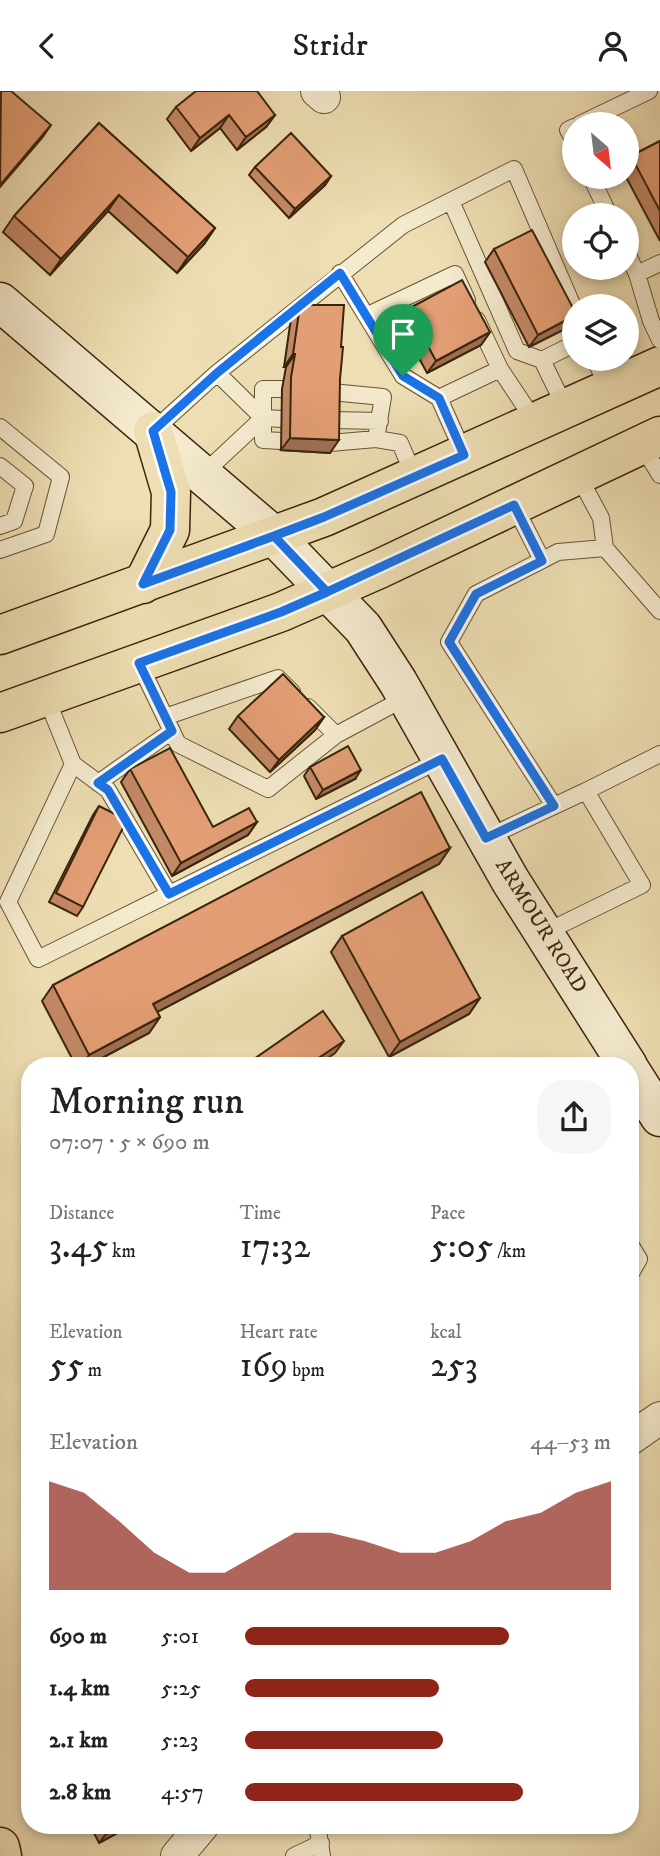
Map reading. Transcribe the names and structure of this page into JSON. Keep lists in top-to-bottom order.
{
  "streets": {
    "street": ["ARMOUR ROAD"]
  },
  "north": "bottom right",
  "page": {
    "header": "Stridr",
    "heading": ["Morning run", "07:07 · 5 × 690 m"],
    "stats": [
      ["Distance", "3.45 km"],
      ["Time", "17:32"],
      ["Pace", "5:05 /km"],
      ["Elevation", "55 m"],
      ["Heart rate", "169 bpm"],
      ["kcal", "253"]
    ],
    "chart": ["Elevation", "44–53 m"],
    "list": [
      {
        "name": "690 m",
        "note": "5:01"
      },
      {
        "name": "1.4 km",
        "note": "5:25"
      },
      {
        "name": "2.1 km",
        "note": "5:23"
      },
      {
        "name": "2.8 km",
        "note": "4:57"
      }
    ]
  }
}
